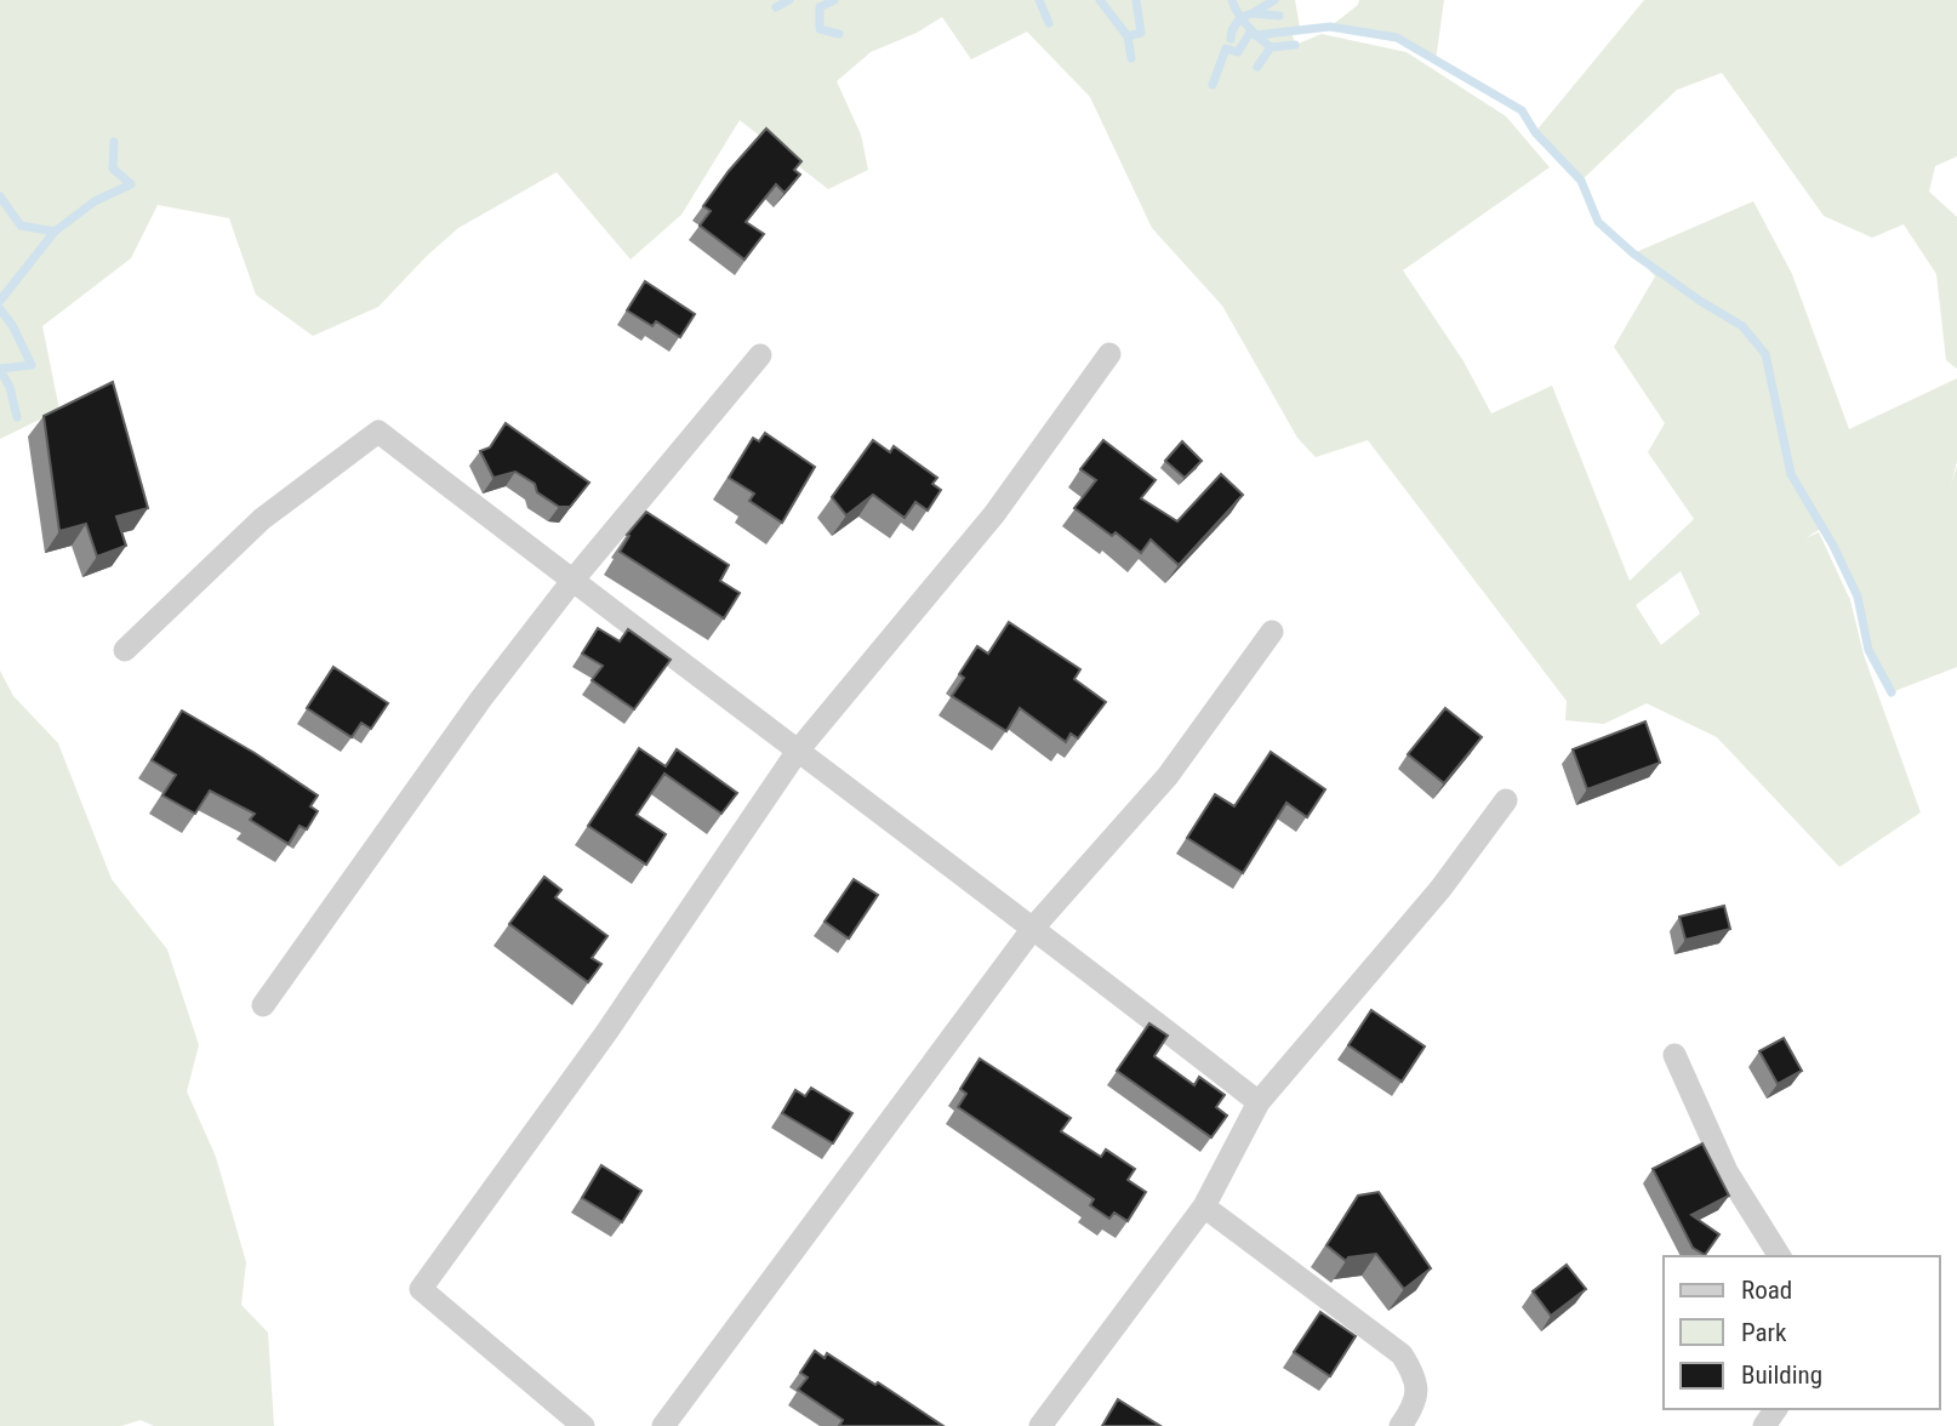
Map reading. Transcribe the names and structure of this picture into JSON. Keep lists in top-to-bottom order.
{
  "legend": ["Road", "Park", "Building"]
}
